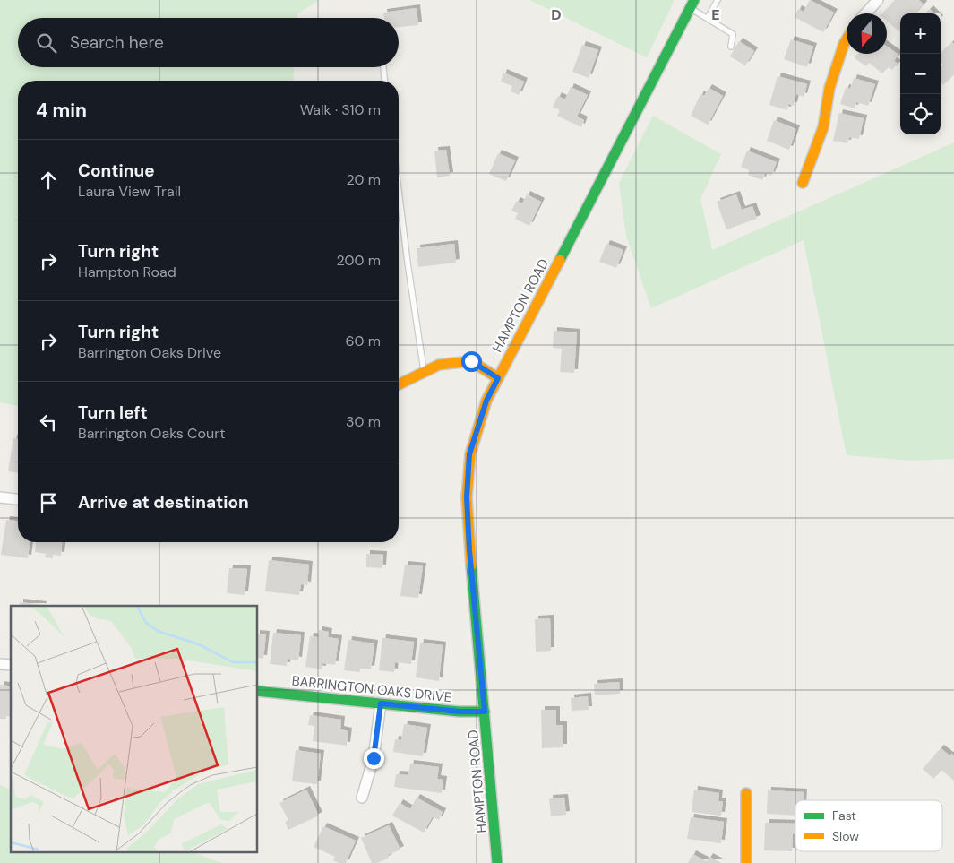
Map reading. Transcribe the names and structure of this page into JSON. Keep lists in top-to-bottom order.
{
  "streets": {
    "main road": ["HAMPTON ROAD", "BARRINGTON OAKS DRIVE"]
  },
  "crossings": [
    ["HAMPTON ROAD", "BARRINGTON OAKS DRIVE"]
  ],
  "legend": ["Fast", "Slow"],
  "north": "bottom",
  "page": {
    "map_buttons": ["+", "−"],
    "search": "Search here",
    "heading": ["4 min", "Walk · 310 m"],
    "list": [
      ["Continue", "Laura View Trail", "20 m"],
      ["Turn right", "Hampton Road", "200 m"],
      ["Turn right", "Barrington Oaks Drive", "60 m"],
      ["Turn left", "Barrington Oaks Court", "30 m"],
      "Arrive at destination"
    ]
  },
  "grid": {
    "columns": ["D", "E"]
  }
}
